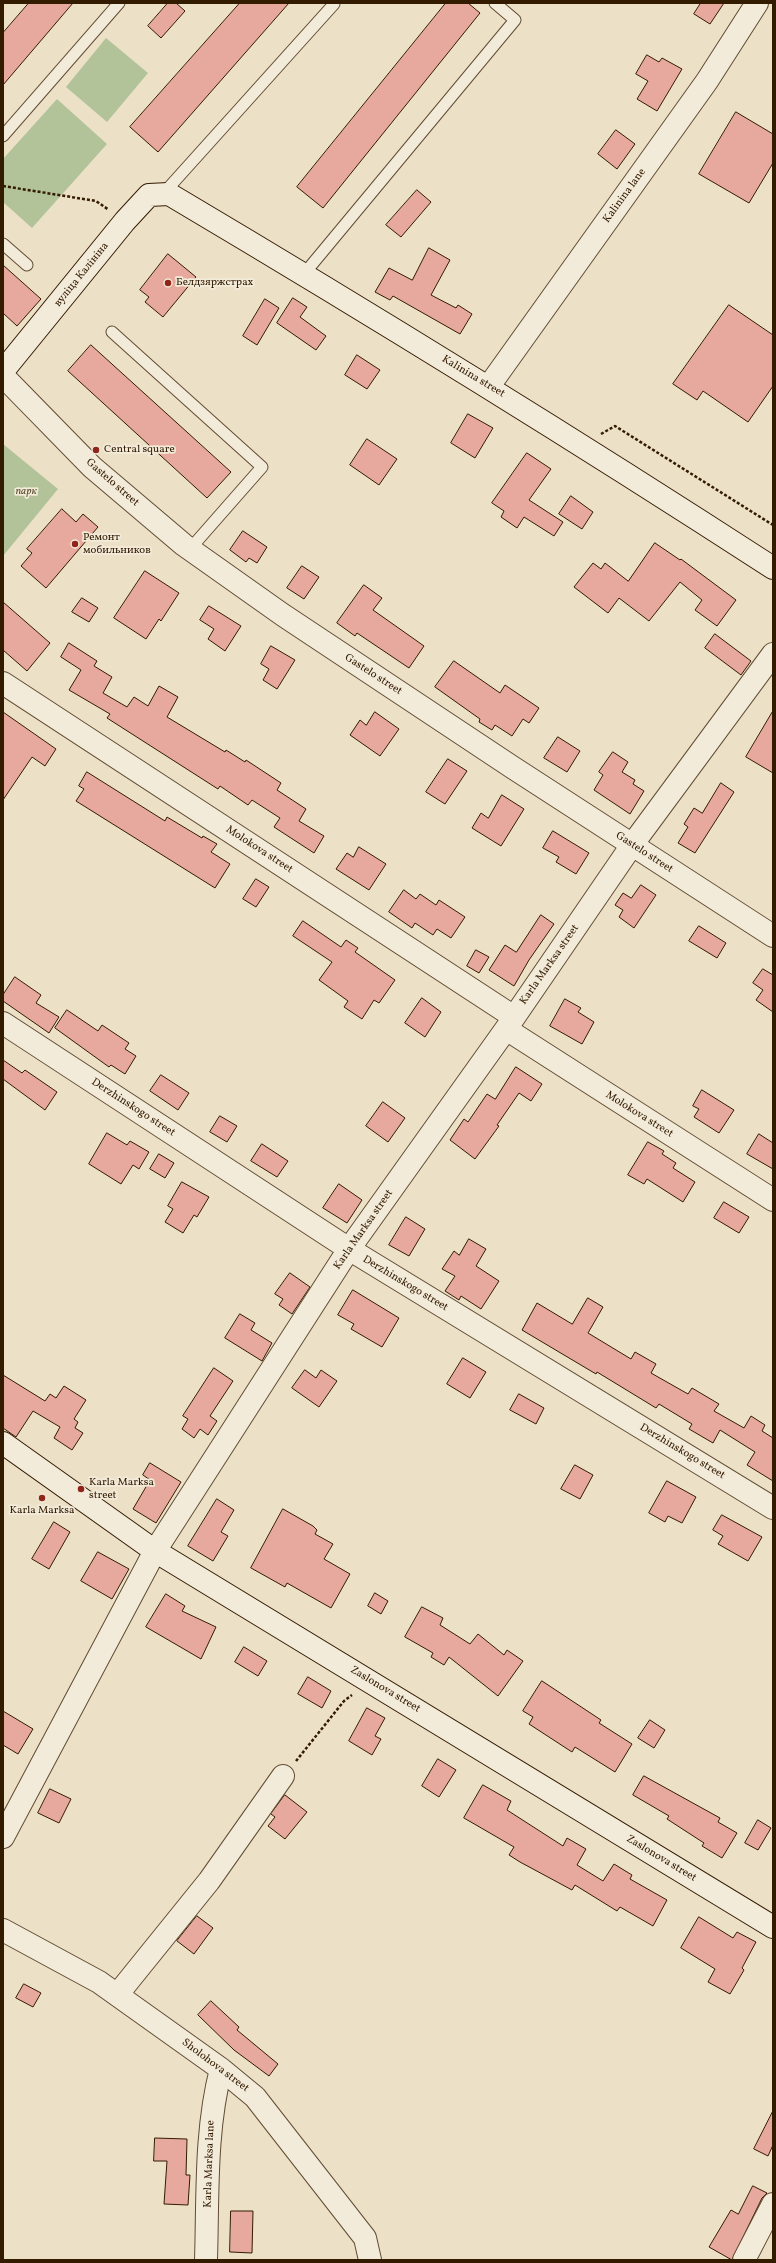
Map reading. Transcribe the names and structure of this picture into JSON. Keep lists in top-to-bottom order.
{
  "streets": {
    "street": [
      "Kalinina lane",
      "вуліца Калініна",
      "Kalinina street",
      "Gastelo street",
      "Molokova street",
      "Karla Marksa street",
      "Derzhinskogo street",
      "Zaslonova street",
      "Sholohova street",
      "Karla Marksa lane"
    ]
  },
  "crossings": [
    ["Kalinina lane", "Kalinina street"],
    ["вуліца Калініна", "Kalinina street"],
    ["Gastelo street", "Karla Marksa street"],
    ["Molokova street", "Karla Marksa street"],
    ["Karla Marksa street", "Derzhinskogo street"],
    ["Karla Marksa street", "Zaslonova street"],
    ["Sholohova street", "Karla Marksa lane"]
  ],
  "parks": ["парк"],
  "places": [
    "Белдзяржстрах",
    "Central square",
    "Ремонт мобильников",
    "Karla Marksa street",
    "Karla Marksa"
  ]
}
